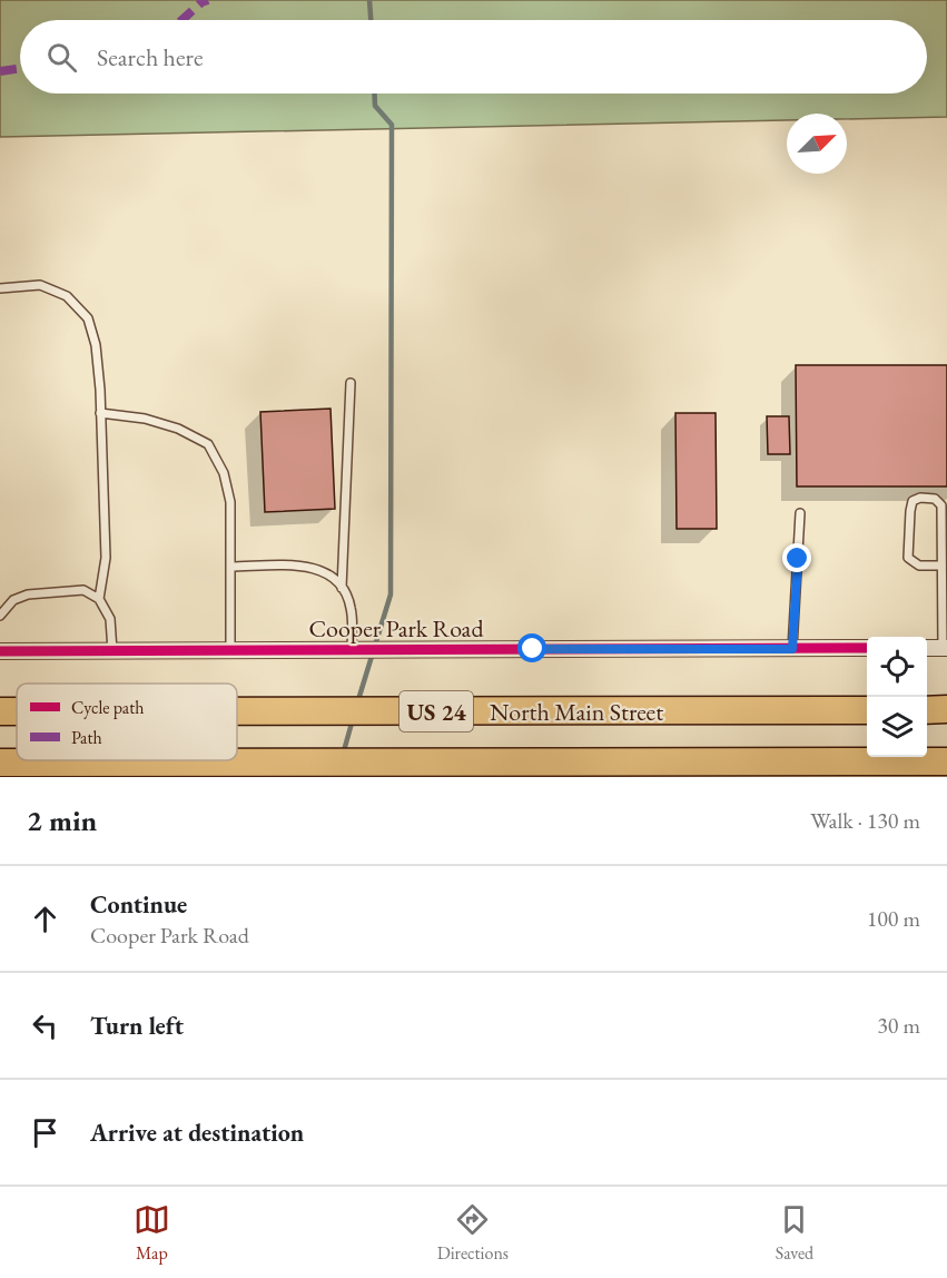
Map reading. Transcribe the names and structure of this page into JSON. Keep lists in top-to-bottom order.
{
  "streets": {
    "highway": ["US 24", "North Main Street"],
    "street": ["Cooper Park Road"]
  },
  "legend": ["Cycle path", "Path"],
  "north": "top right",
  "page": {
    "search": "Search here",
    "heading": ["2 min", "Walk · 130 m"],
    "list": [
      ["Continue", "Cooper Park Road", "100 m"],
      ["Turn left", "30 m"],
      "Arrive at destination"
    ],
    "nav": ["Map", "Directions", "Saved"]
  }
}
